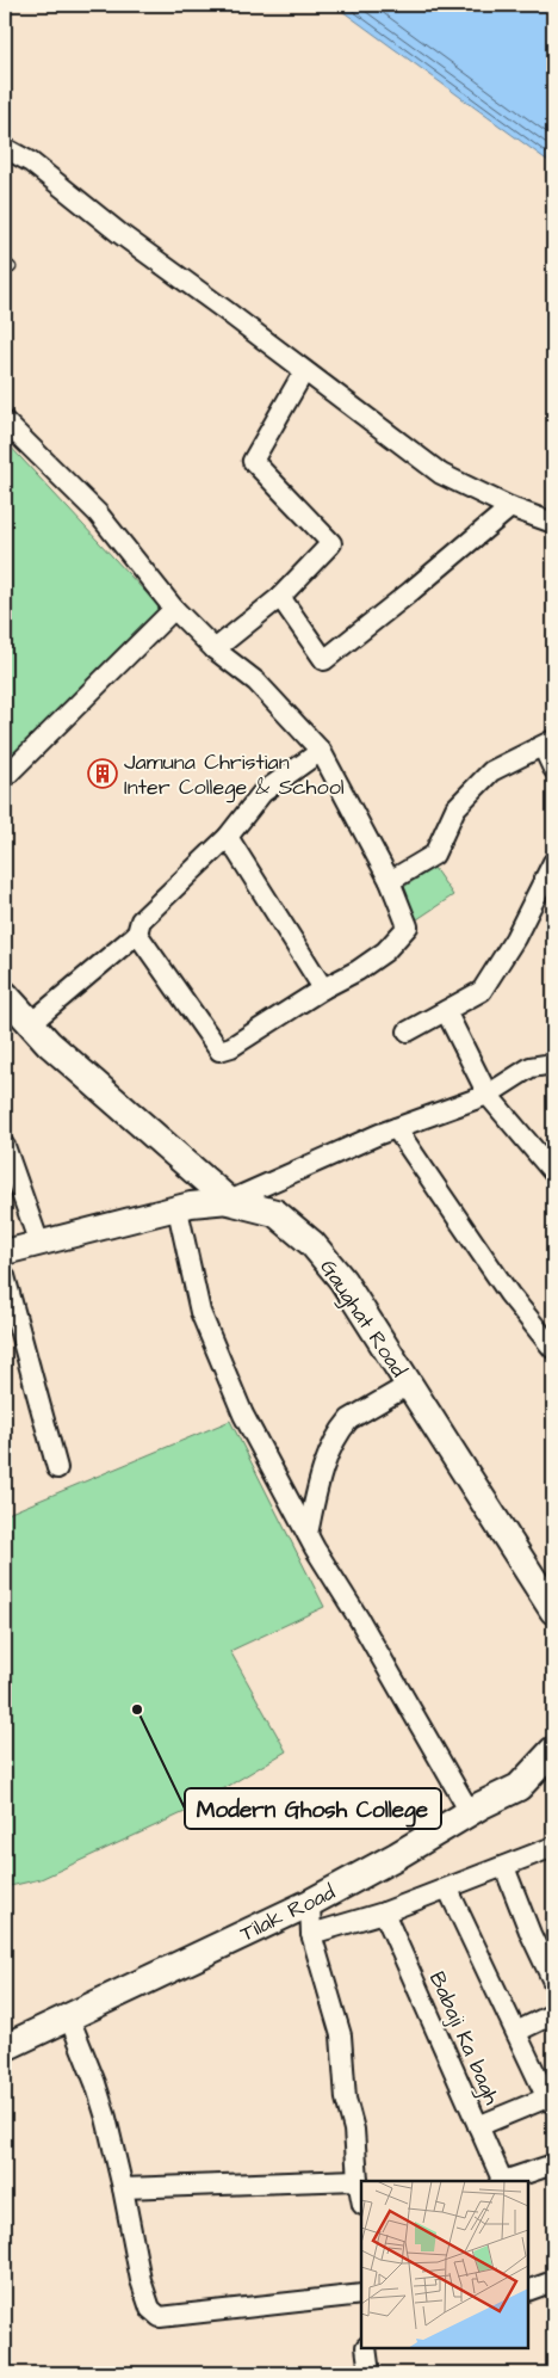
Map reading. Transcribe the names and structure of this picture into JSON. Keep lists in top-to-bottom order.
{
  "streets": {
    "main road": ["Gaughat Road", "Tilak Road"],
    "street": ["Babaji Ka bagh"]
  },
  "places": {
    "building": ["Jamuna Christian Inter College & School"],
    "other": ["Modern Ghosh College"]
  }
}
